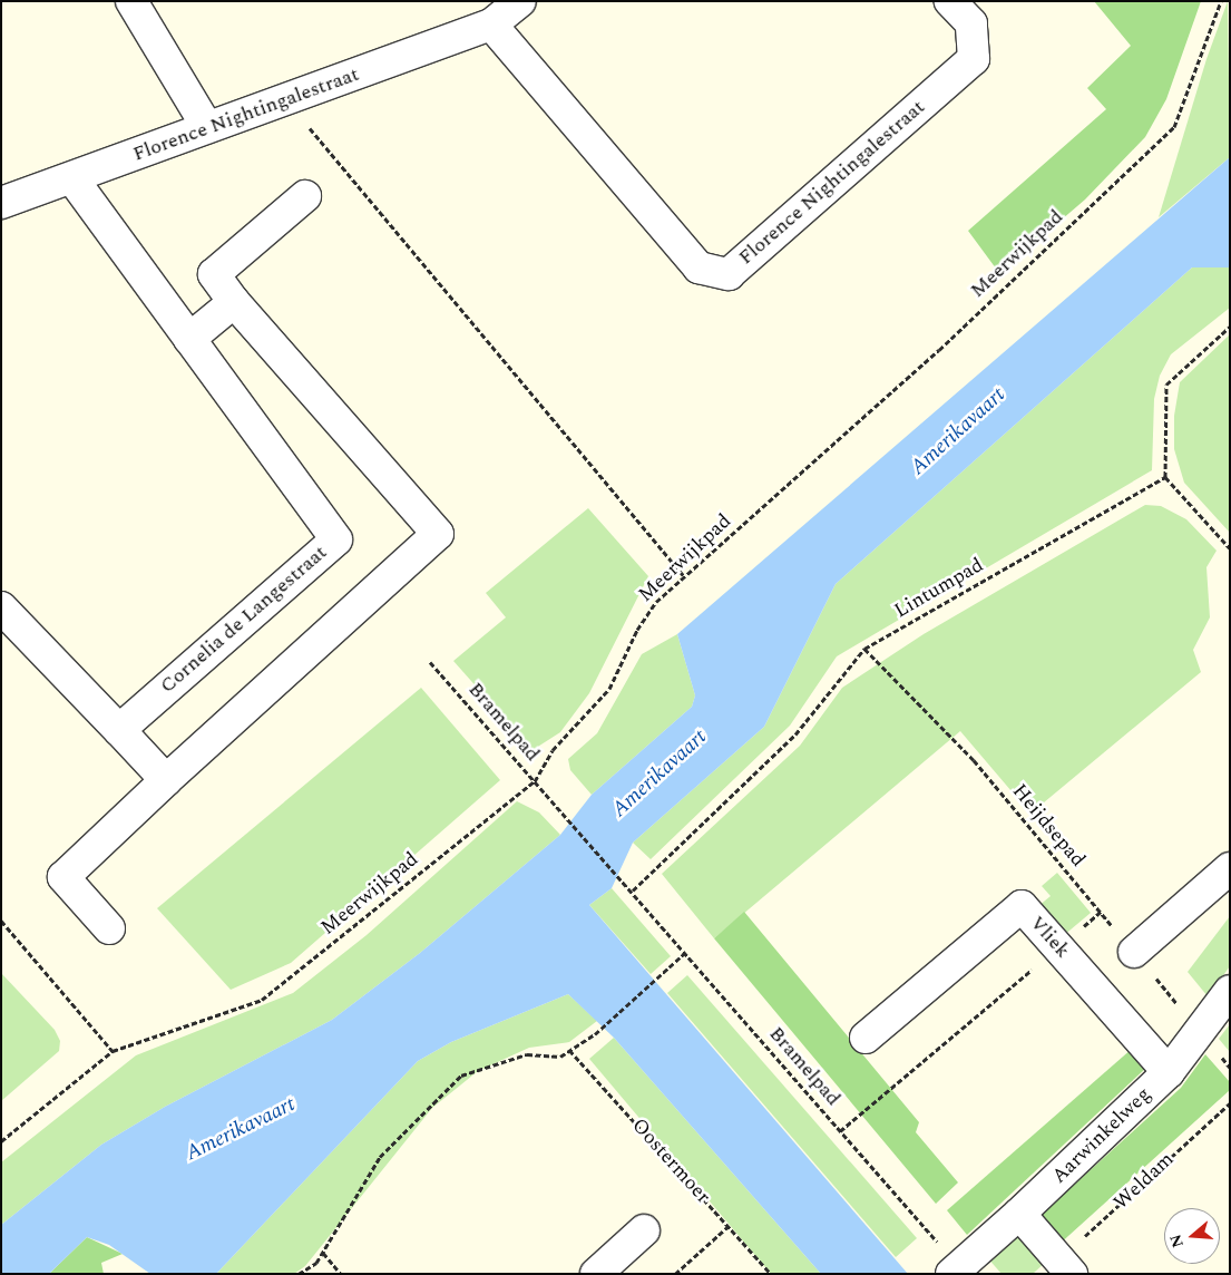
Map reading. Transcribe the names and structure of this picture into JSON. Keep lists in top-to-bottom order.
{
  "streets": {
    "street": [
      "Florence Nightingalestraat",
      "Cornelia de Langestraat",
      "Vliek",
      "Aarwinkelweg"
    ],
    "path": [
      "Meerwijkpad",
      "Lintumpad",
      "Bramelpad",
      "Heijdsepad",
      "Oostermoer",
      "Weldam"
    ]
  },
  "crossings": [
    ["Florence Nightingalestraat", "Cornelia de Langestraat"],
    ["Meerwijkpad", "Bramelpad"],
    ["Lintumpad", "Bramelpad"],
    ["Lintumpad", "Heijdsepad"],
    ["Bramelpad", "Aarwinkelweg"],
    ["Heijdsepad", "Aarwinkelweg"],
    ["Vliek", "Aarwinkelweg"]
  ],
  "water": ["Amerikavaart"],
  "north": "left"
}
